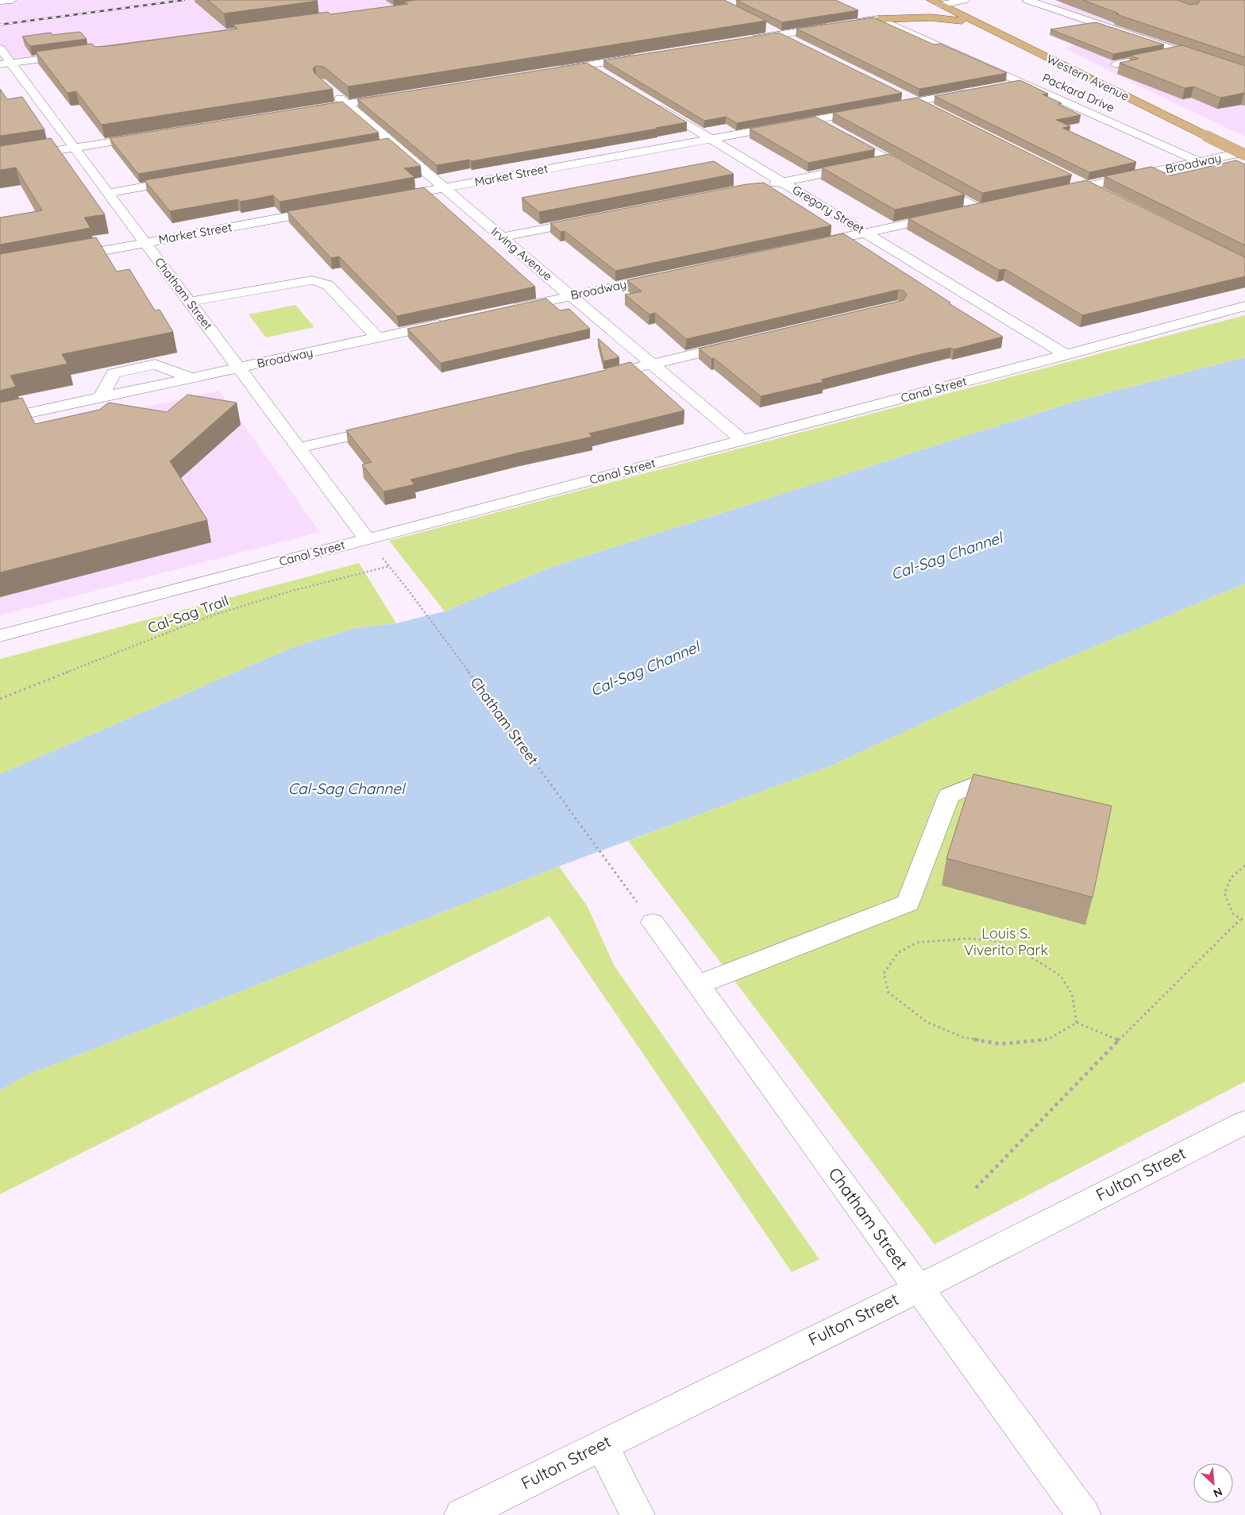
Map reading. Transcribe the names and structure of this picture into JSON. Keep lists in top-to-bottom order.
{
  "streets": {
    "main road": ["Western Avenue"],
    "street": [
      "Packard Drive",
      "Broadway",
      "Market Street",
      "Gregory Street",
      "Irving Avenue",
      "Chatham Street",
      "Canal Street",
      "Fulton Street"
    ],
    "path": ["Cal-Sag Trail"]
  },
  "crossings": [
    ["Western Avenue", "Broadway"],
    ["Packard Drive", "Broadway"],
    ["Broadway", "Irving Avenue"],
    ["Broadway", "Chatham Street"],
    ["Market Street", "Gregory Street"],
    ["Market Street", "Irving Avenue"],
    ["Market Street", "Chatham Street"],
    ["Gregory Street", "Canal Street"],
    ["Irving Avenue", "Canal Street"],
    ["Chatham Street", "Canal Street"],
    ["Chatham Street", "Cal-Sag Trail"],
    ["Chatham Street", "Fulton Street"]
  ],
  "water": ["Cal-Sag Channel"],
  "parks": ["Louis S. Viverito Park"],
  "north": "bottom right"
}
